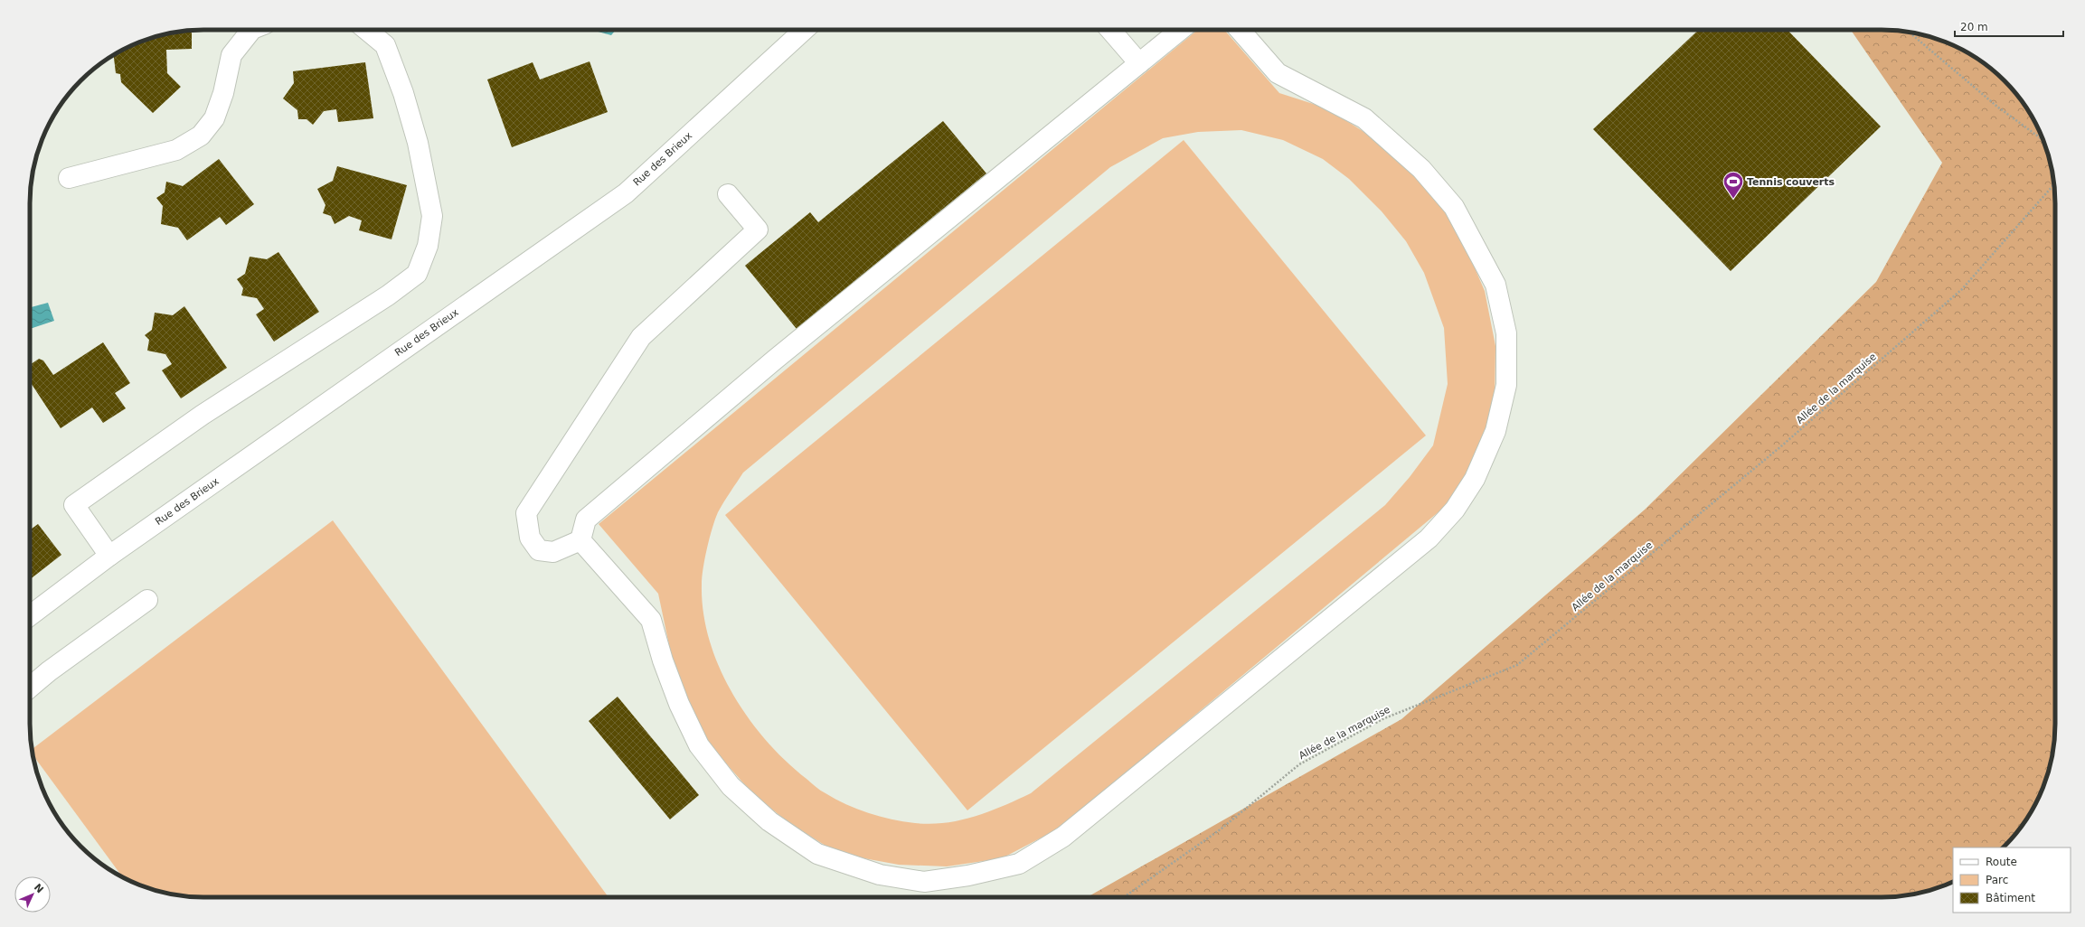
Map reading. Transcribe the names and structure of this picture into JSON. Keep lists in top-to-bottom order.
{
  "streets": {
    "street": ["Rue des Brieux"],
    "path": ["Allée de la marquise"]
  },
  "places": {
    "sports": ["Tennis couverts"]
  },
  "legend": ["Route", "Parc", "Bâtiment"],
  "scale_bar": "20 m",
  "north": "top right"
}
